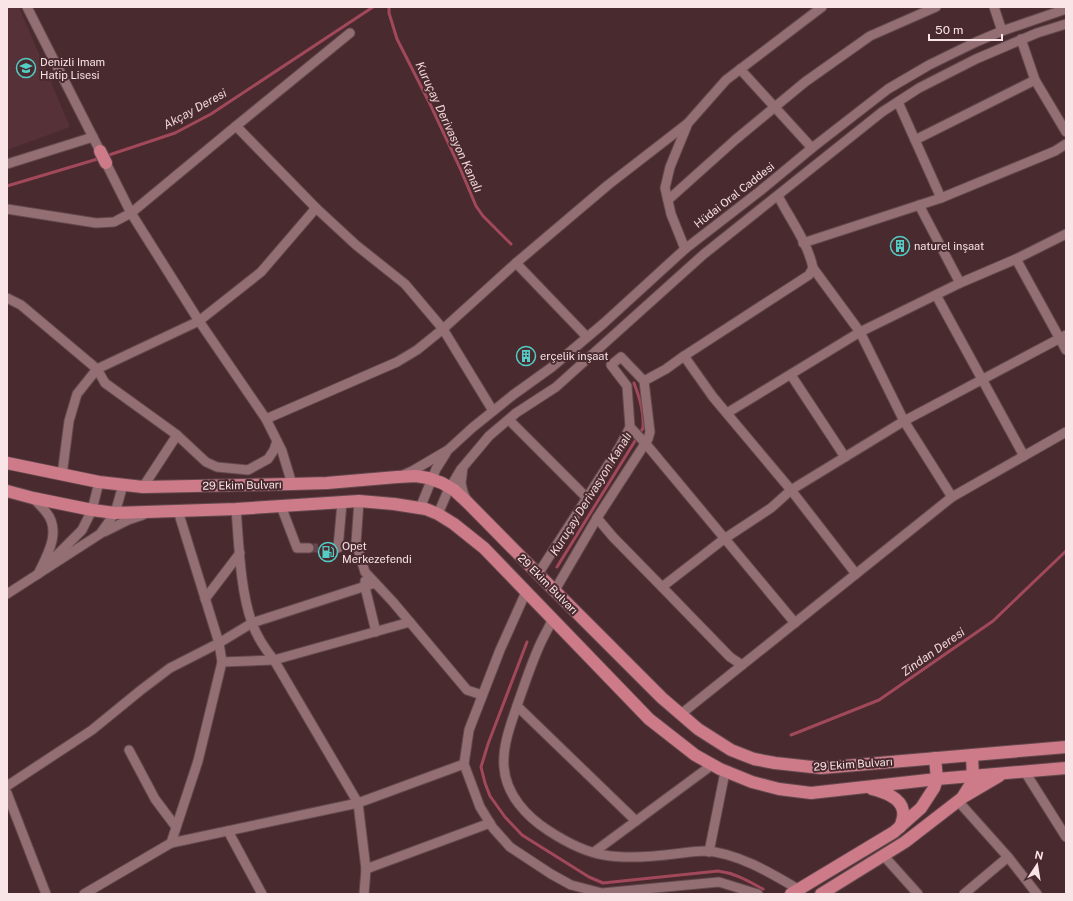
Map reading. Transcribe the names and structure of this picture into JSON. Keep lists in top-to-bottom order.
{
  "streets": {
    "main road": ["29 Ekim Bulvarı"],
    "street": ["Hüdai Oral Caddesi"]
  },
  "water": ["Akçay Deresi", "Kuruçay Derivasyon Kanalı", "Zindan Deresi"],
  "places": {
    "school or university": ["Denizli Imam Hatip Lisesi"],
    "building": ["naturel inşaat", "erçelik inşaat"],
    "fuel station": ["Opet Merkezefendi"]
  },
  "scale_bar": "50 m",
  "north": "top"
}
